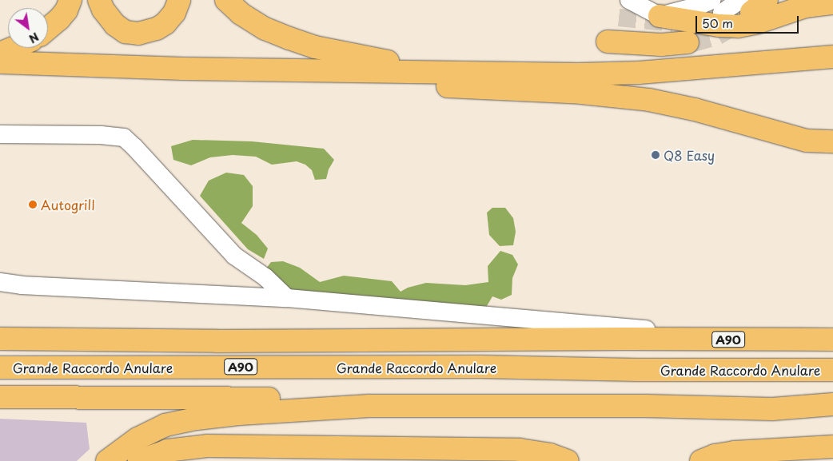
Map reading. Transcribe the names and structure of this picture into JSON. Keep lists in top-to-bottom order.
{
  "streets": {
    "main road": ["A90", "Grande Raccordo Anulare"]
  },
  "places": ["Q8 Easy", "Autogrill"],
  "scale_bar": "50 m",
  "north": "bottom right"
}
